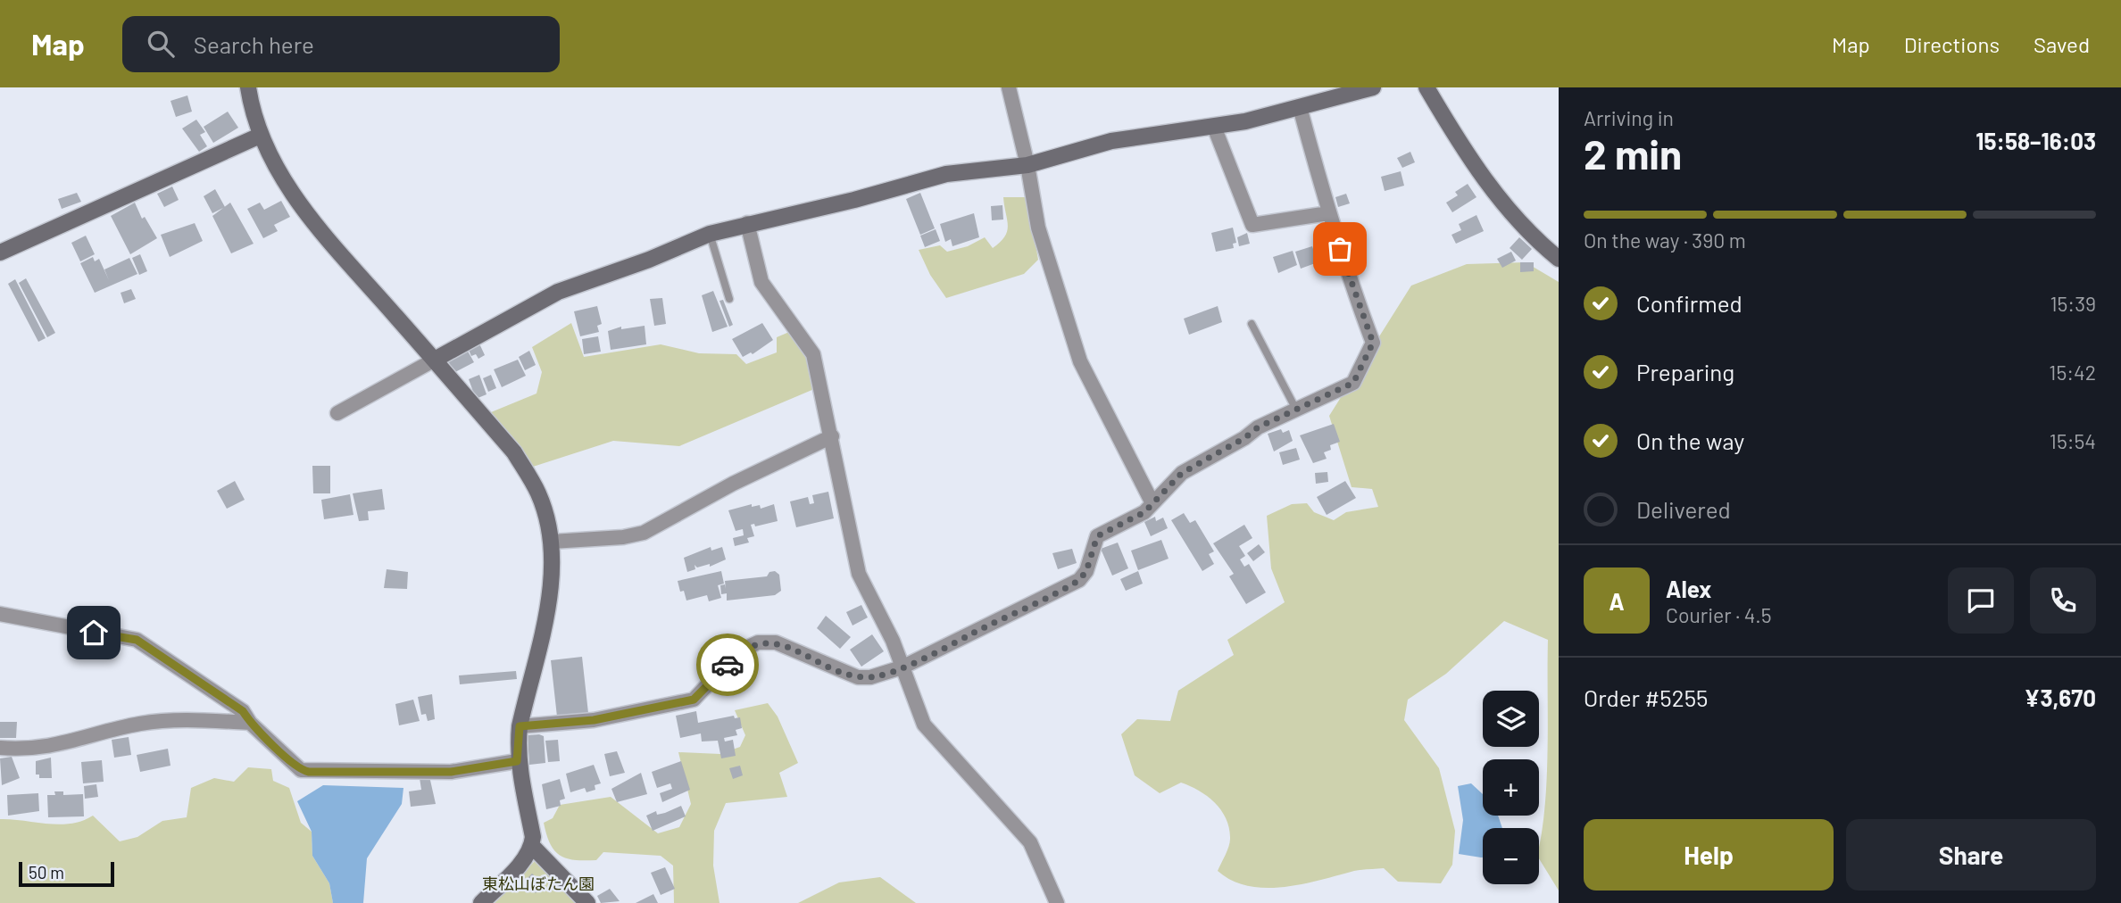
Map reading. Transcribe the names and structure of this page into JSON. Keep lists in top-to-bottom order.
{
  "parks": ["東松山ぼたん園"],
  "scale_bar": "50 m",
  "page": {
    "header": "Map",
    "search": "Search here",
    "nav": ["Map", "Directions", "Saved"],
    "heading": ["2 min", "Arriving in", "15:58–16:03"],
    "panel": [
      "Alex",
      "Courier · 4.5",
      "Order #5255",
      "¥3,670"
    ],
    "bar": "On the way · 390 m",
    "list": [
      ["Confirmed", "15:39"],
      ["Preparing", "15:42"],
      ["On the way", "15:54"],
      "Delivered"
    ],
    "round": "A",
    "map_buttons": ["+", "−"],
    "buttons": ["Help", "Share"],
    "scale": "50 m"
  }
}
